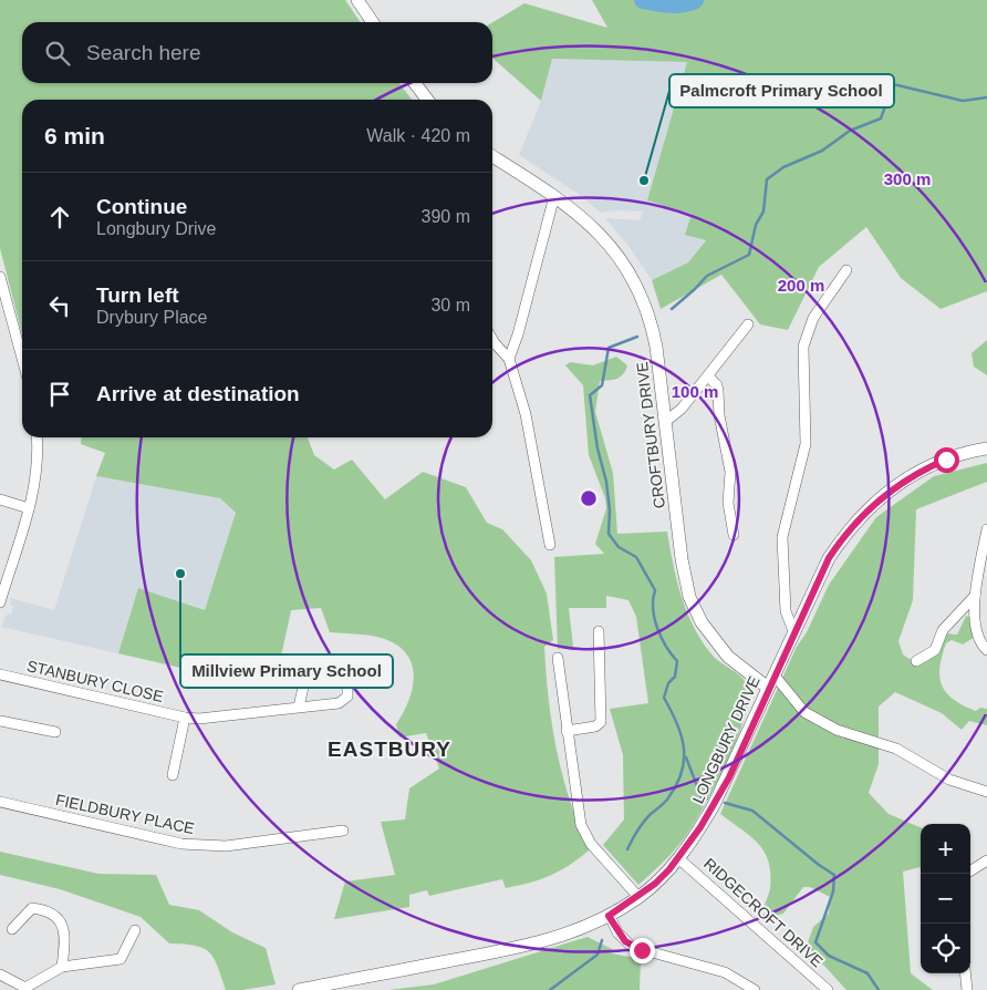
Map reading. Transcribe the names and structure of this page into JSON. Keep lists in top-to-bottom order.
{
  "streets": {
    "street": [
      "CROFTBURY DRIVE",
      "STANBURY CLOSE",
      "LONGBURY DRIVE",
      "FIELDBURY PLACE",
      "RIDGECROFT DRIVE"
    ]
  },
  "crossings": [
    ["CROFTBURY DRIVE", "LONGBURY DRIVE"],
    ["LONGBURY DRIVE", "RIDGECROFT DRIVE"]
  ],
  "districts": ["EASTBURY"],
  "places": ["Palmcroft Primary School", "Millview Primary School"],
  "page": {
    "search": "Search here",
    "heading": ["6 min", "Walk · 420 m"],
    "list": [
      ["Continue", "Longbury Drive", "390 m"],
      ["Turn left", "Drybury Place", "30 m"],
      "Arrive at destination"
    ],
    "map_buttons": ["+", "−"]
  },
  "rings": ["300 m", "200 m", "100 m"]
}
